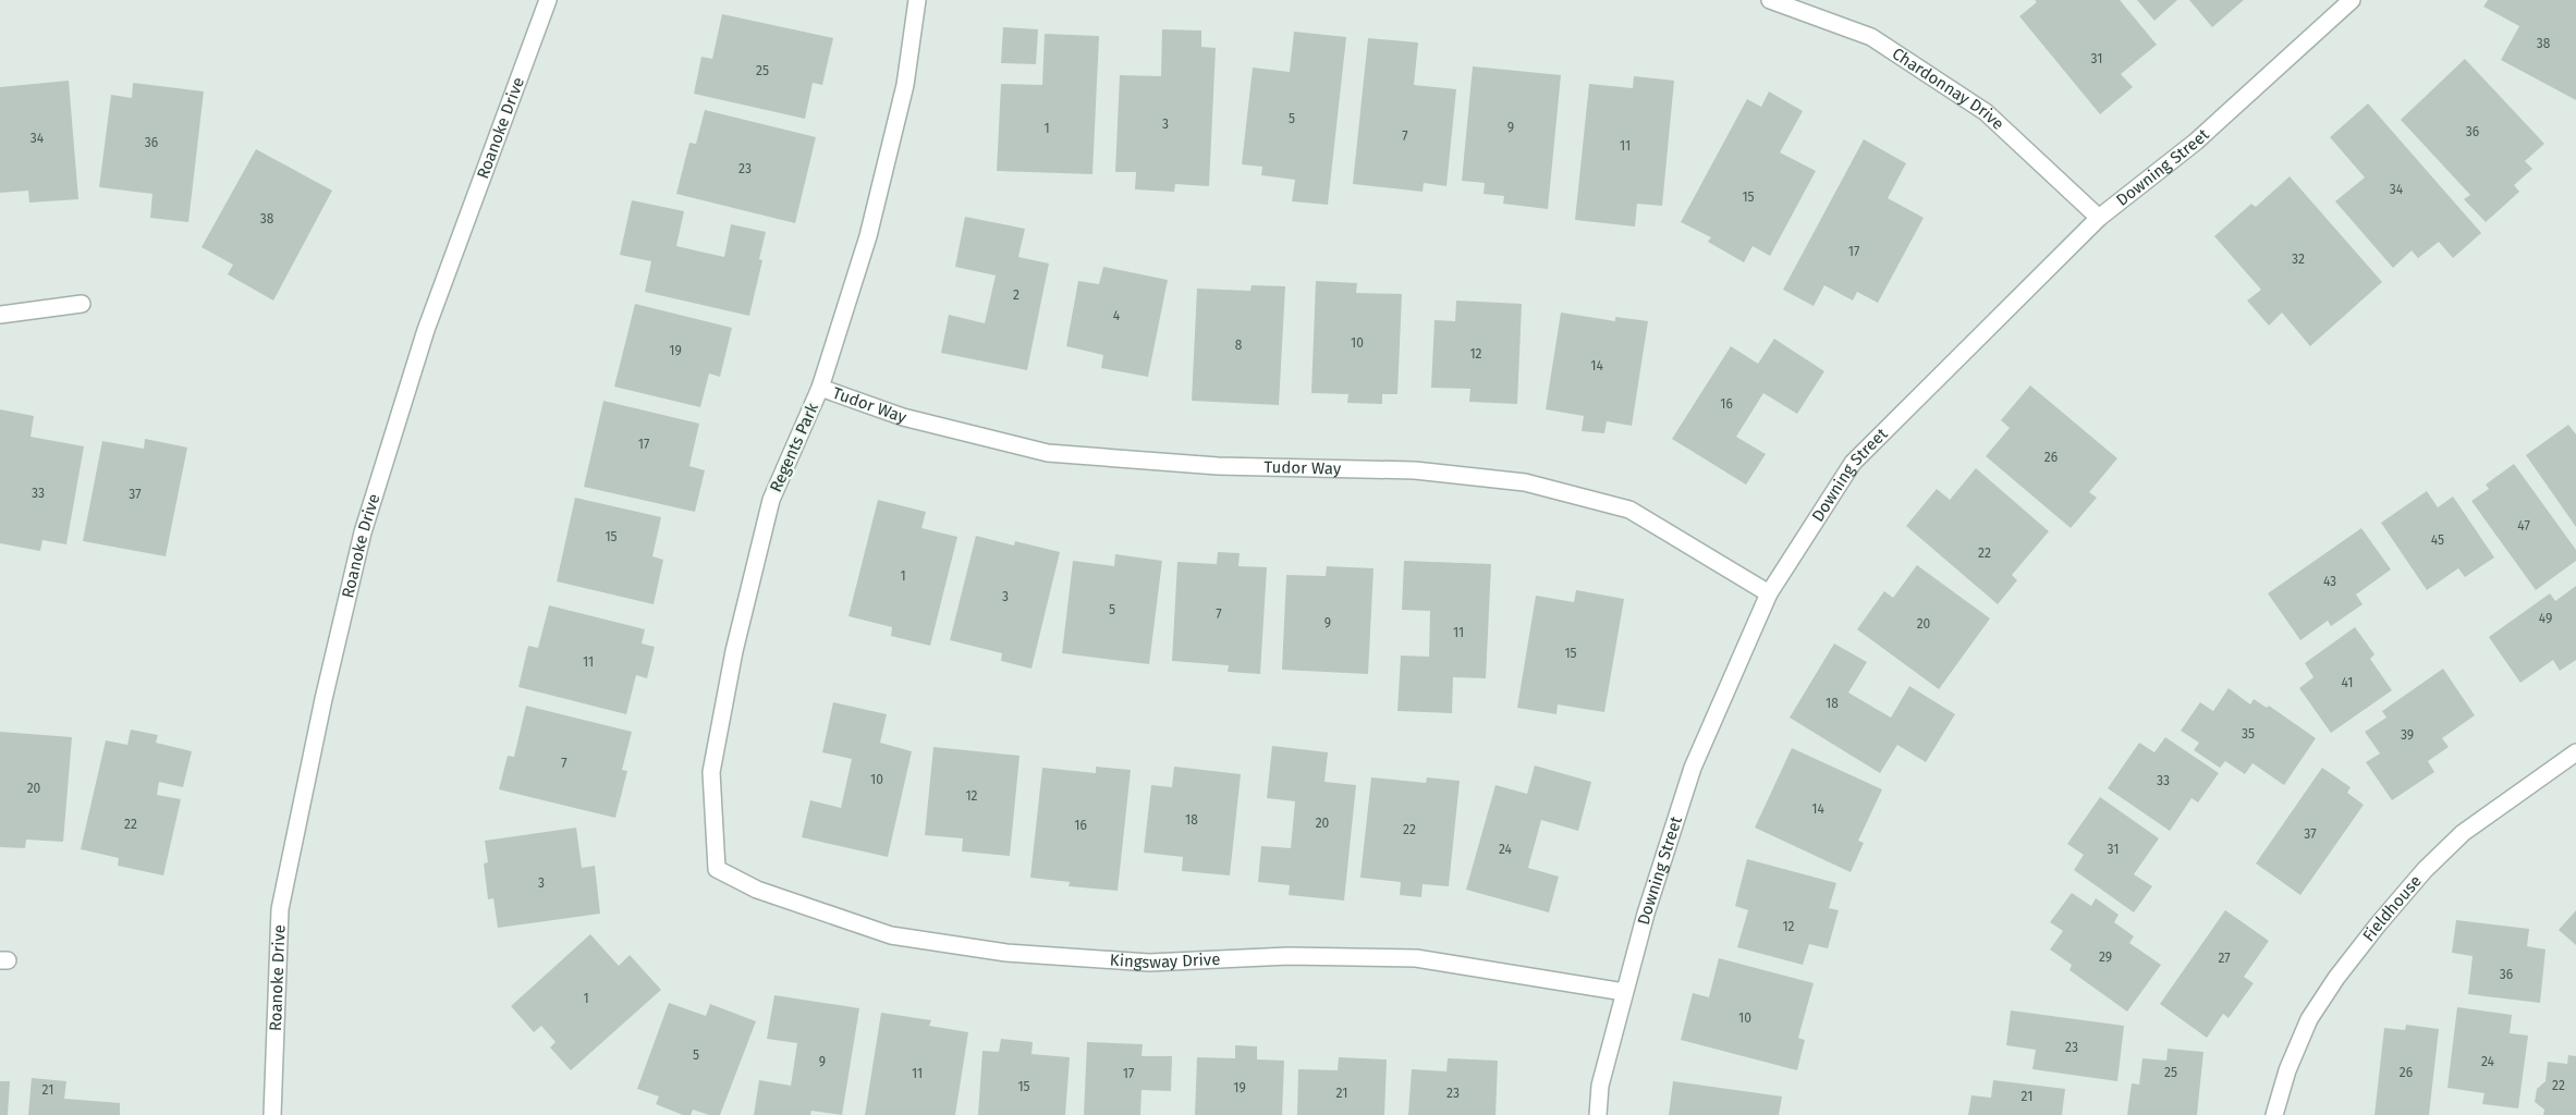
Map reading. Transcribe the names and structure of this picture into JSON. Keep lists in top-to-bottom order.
{
  "streets": {
    "street": [
      "Chardonnay Drive",
      "Roanoke Drive",
      "Downing Street",
      "Tudor Way",
      "Regents Park",
      "Fieldhouse",
      "Kingsway Drive"
    ]
  },
  "crossings": [
    ["Chardonnay Drive", "Downing Street"],
    ["Downing Street", "Tudor Way"],
    ["Downing Street", "Kingsway Drive"],
    ["Tudor Way", "Regents Park"],
    ["Regents Park", "Kingsway Drive"]
  ],
  "house_numbers": [
    "38",
    "31",
    "25",
    "5",
    "3",
    "9",
    "1",
    "36",
    "7",
    "34",
    "36",
    "11",
    "23",
    "34",
    "15",
    "38",
    "17",
    "32",
    "2",
    "4",
    "10",
    "8",
    "19",
    "12",
    "14",
    "16",
    "17",
    "26",
    "33",
    "37",
    "47",
    "15",
    "45",
    "22",
    "1",
    "43",
    "3",
    "5",
    "7",
    "49",
    "9",
    "20",
    "11",
    "15",
    "11",
    "41",
    "18",
    "35",
    "39",
    "7",
    "10",
    "33",
    "20",
    "12",
    "14",
    "18",
    "20",
    "22",
    "16",
    "22",
    "37",
    "24",
    "31",
    "3",
    "12",
    "29",
    "27",
    "36",
    "1",
    "10",
    "23",
    "5",
    "9",
    "24",
    "25",
    "26",
    "11",
    "17",
    "22",
    "15",
    "19",
    "21",
    "21",
    "23",
    "21"
  ]
}
